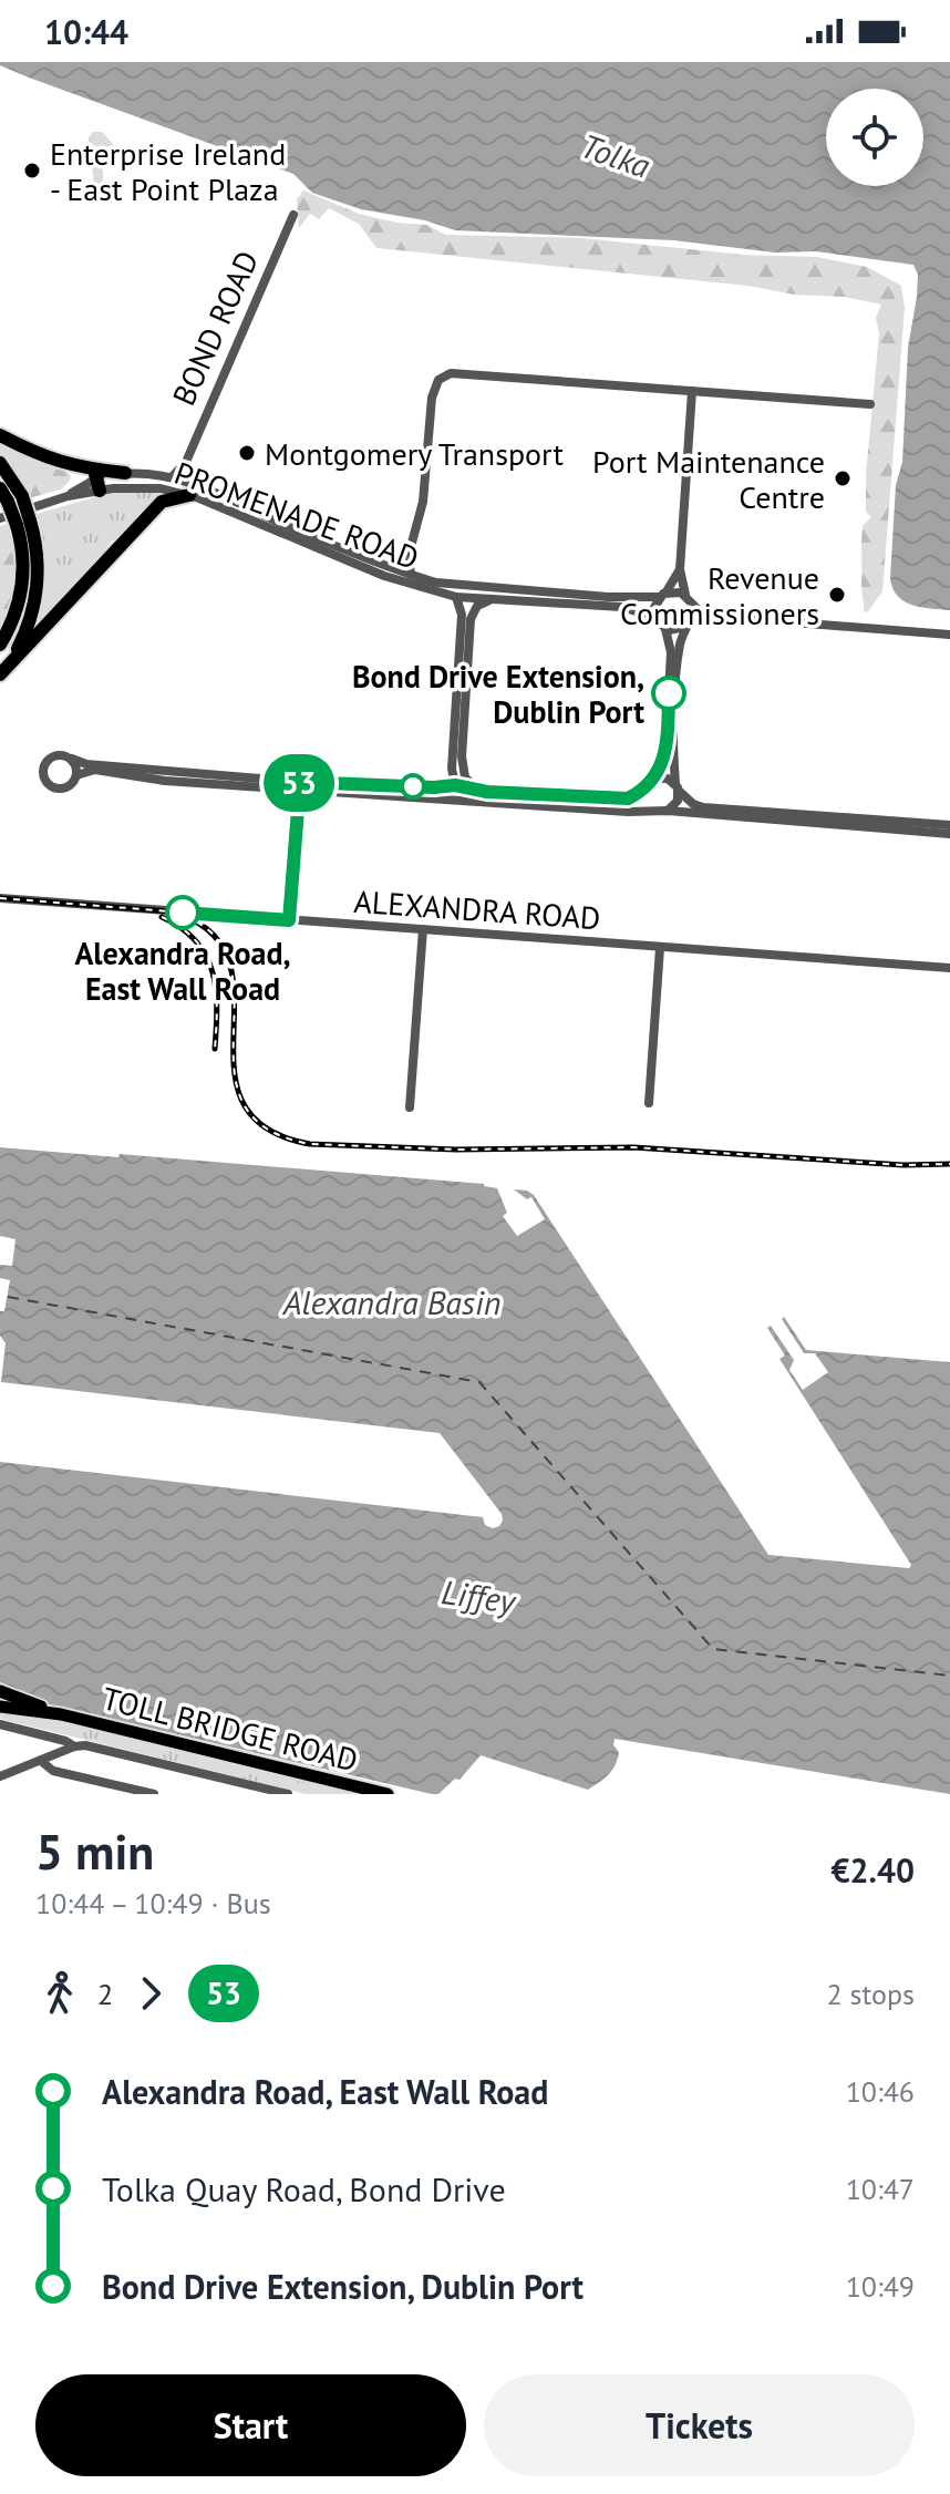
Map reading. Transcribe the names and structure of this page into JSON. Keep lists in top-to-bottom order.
{
  "streets": {
    "main road": ["TOLL BRIDGE ROAD"],
    "street": ["BOND ROAD", "PROMENADE ROAD", "ALEXANDRA ROAD"]
  },
  "crossings": [
    ["BOND ROAD", "PROMENADE ROAD"]
  ],
  "water": ["Tolka", "Alexandra Basin", "Liffey"],
  "places": [
    "Enterprise Ireland - East Point Plaza",
    "Montgomery Transport",
    "Port Maintenance Centre",
    "Revenue Commissioners",
    "Bond Drive Extension, Dublin Port",
    "Alexandra Road, East Wall Road"
  ],
  "lines": ["bus line 53"],
  "page": {
    "status": "10:44",
    "on_map": "53",
    "heading": ["5 min", "10:44 – 10:49 · Bus", "€2.40"],
    "legs": ["2", "53", "2 stops"],
    "list": [
      {
        "name": "Alexandra Road, East Wall Road",
        "value": "10:46"
      },
      {
        "name": "Tolka Quay Road, Bond Drive",
        "value": "10:47"
      },
      {
        "name": "Bond Drive Extension, Dublin Port",
        "value": "10:49"
      }
    ],
    "buttons": ["Start", "Tickets"]
  }
}
